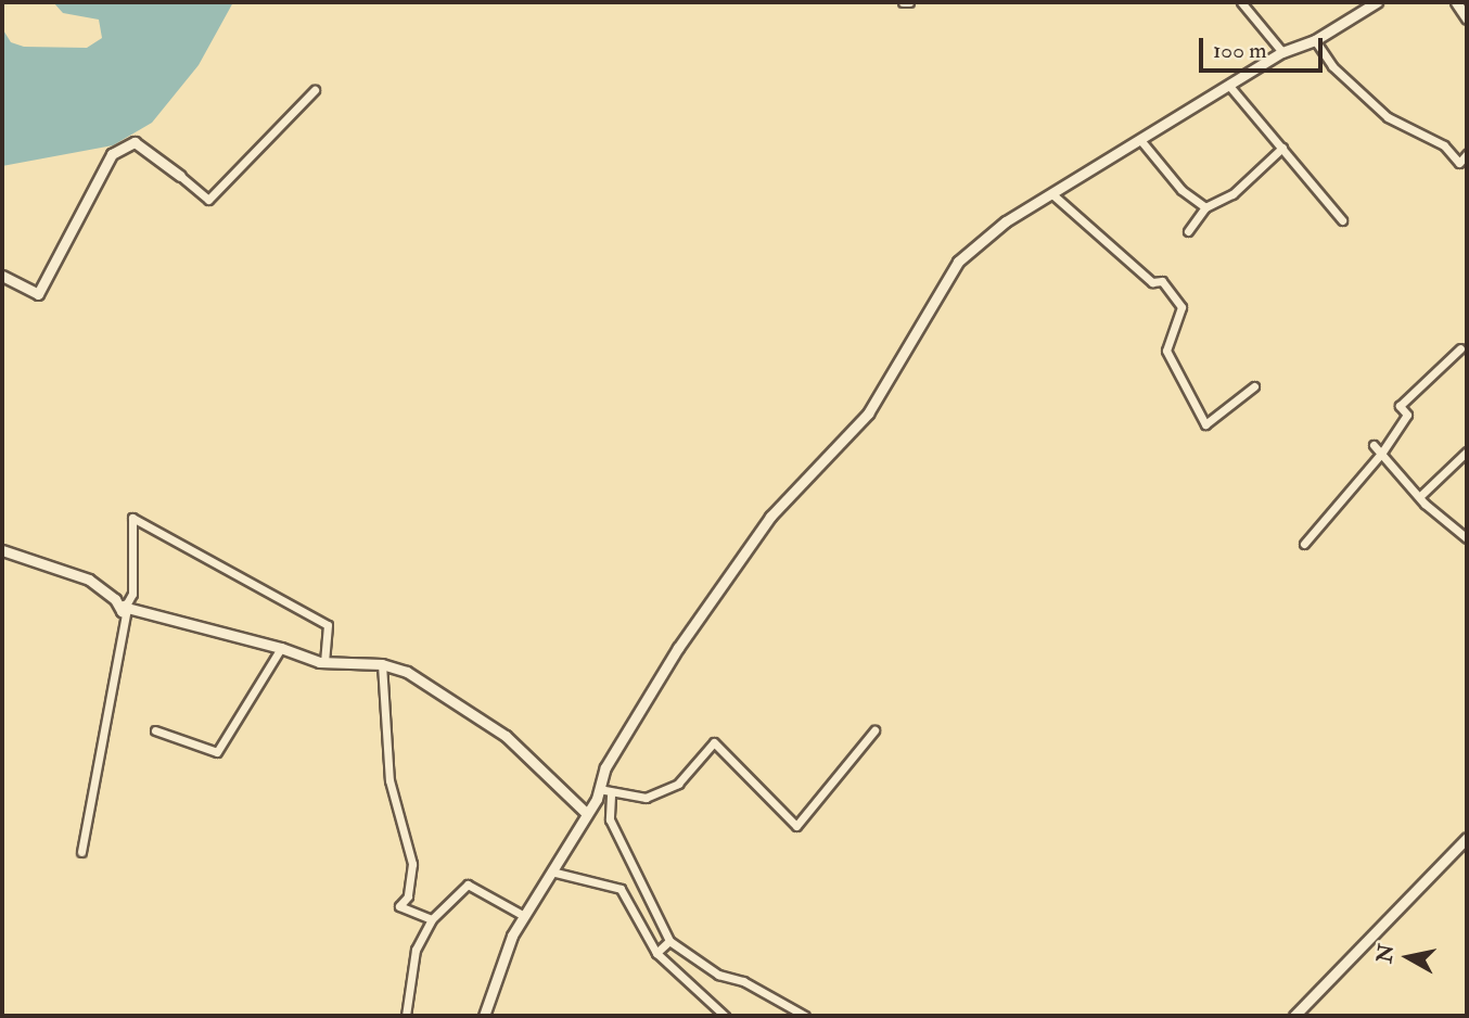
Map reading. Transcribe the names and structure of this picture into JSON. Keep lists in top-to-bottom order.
{
  "scale_bar": "100 m",
  "north": "left"
}
